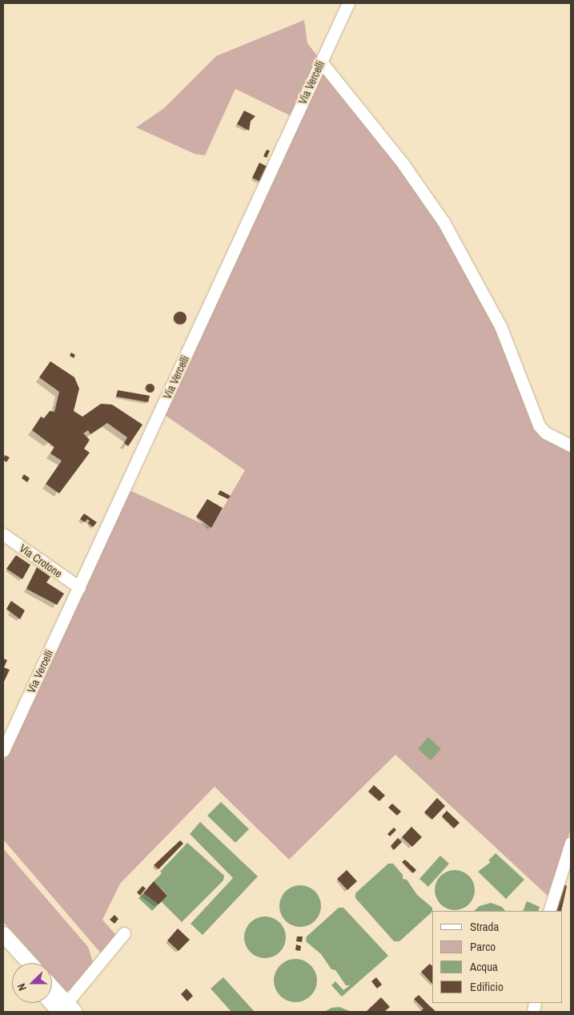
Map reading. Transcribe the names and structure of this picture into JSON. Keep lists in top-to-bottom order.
{
  "streets": {
    "street": ["Via Vercelli", "Via Crotone"]
  },
  "crossings": [
    ["Via Vercelli", "Via Crotone"]
  ],
  "legend": [
    "Strada",
    "Parco",
    "Acqua",
    "Edificio"
  ],
  "north": "left"
}
